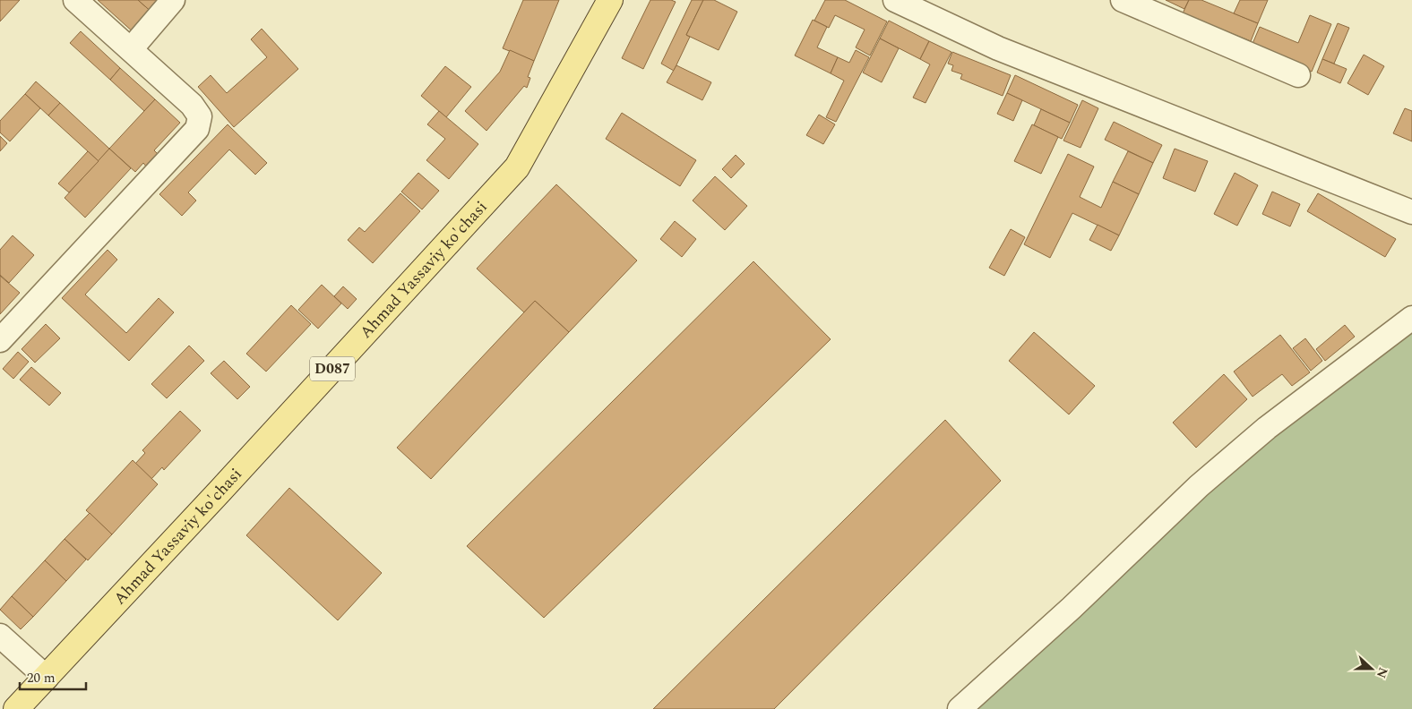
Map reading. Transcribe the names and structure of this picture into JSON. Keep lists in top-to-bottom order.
{
  "streets": {
    "main road": ["Ahmad Yassaviy ko'chasi", "D087"]
  },
  "scale_bar": "20 m",
  "north": "right"
}
